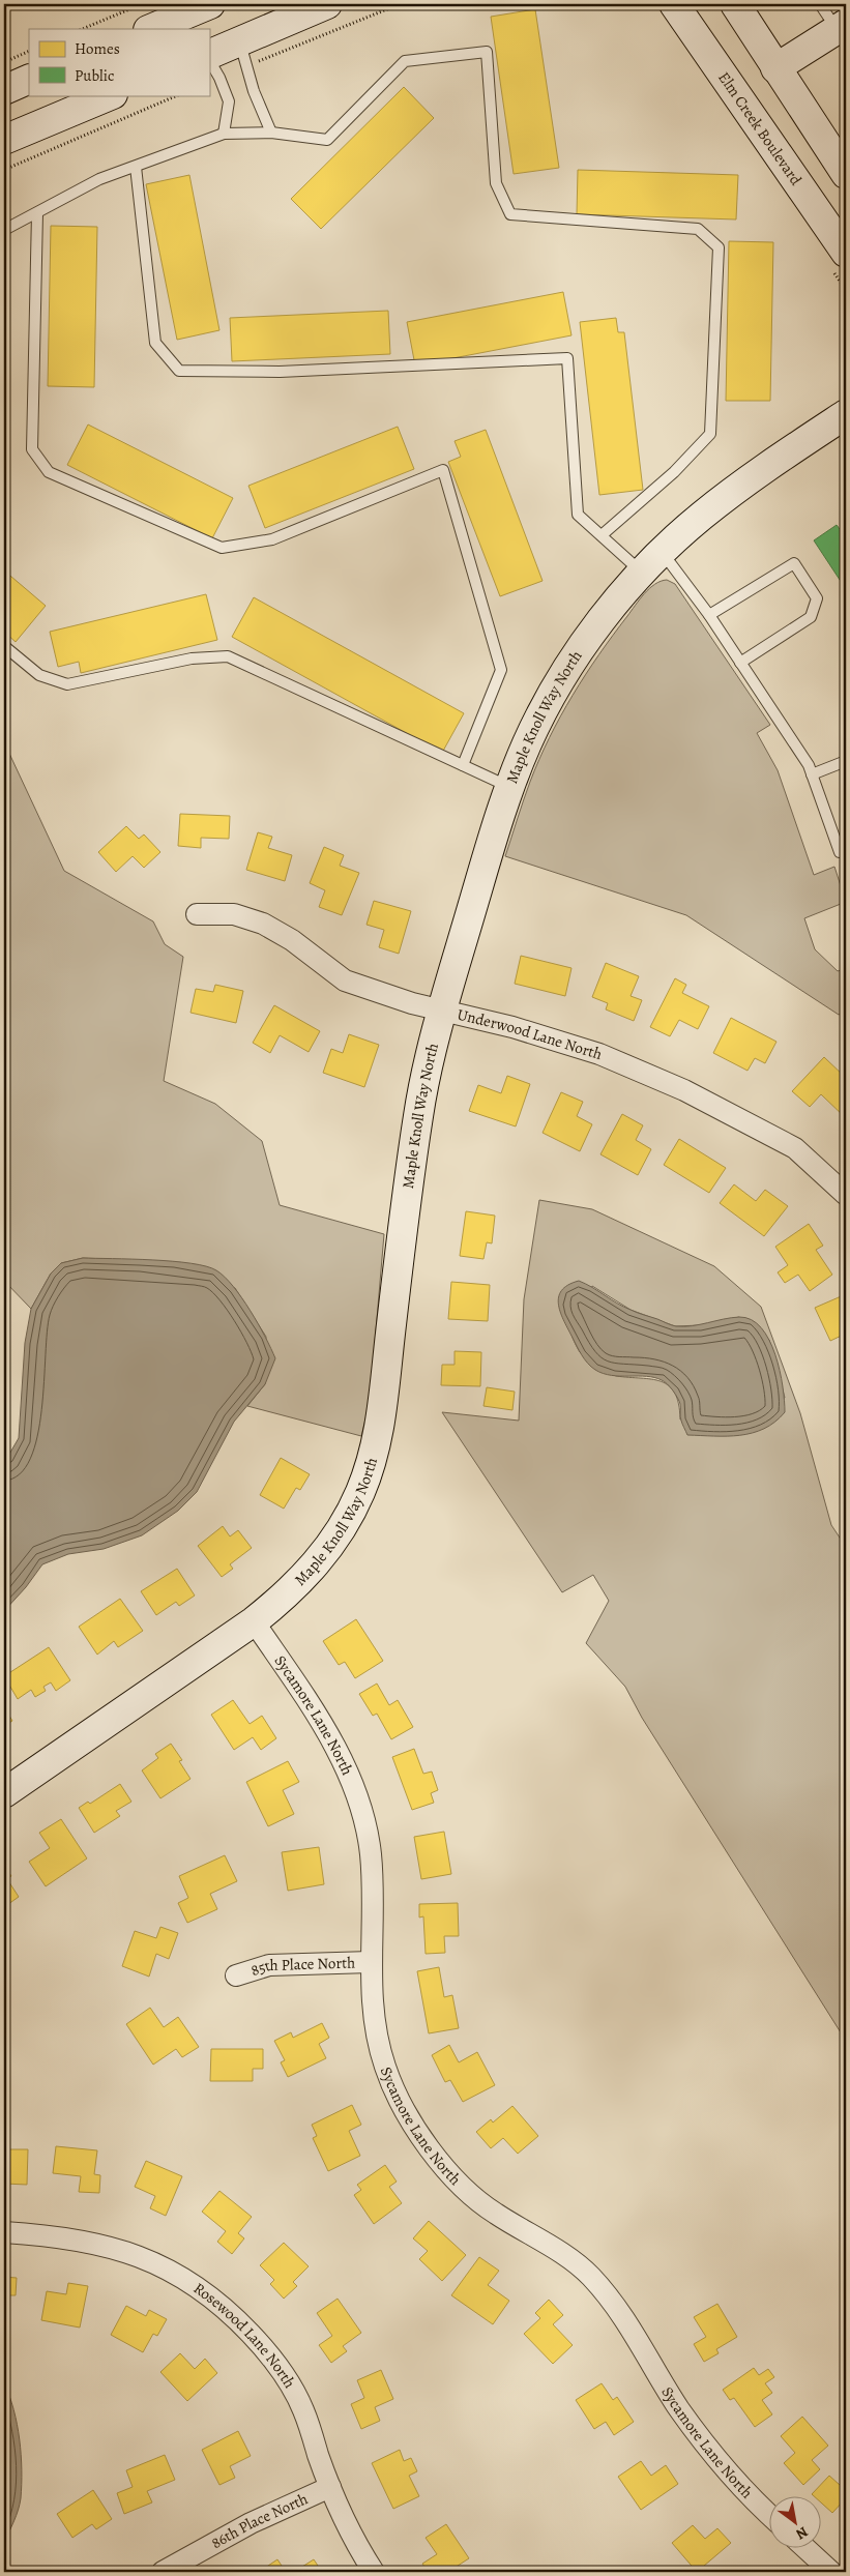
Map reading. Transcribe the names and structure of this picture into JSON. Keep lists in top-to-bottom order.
{
  "streets": {
    "street": [
      "Elm Creek Boulevard",
      "Maple Knoll Way North",
      "Underwood Lane North",
      "Sycamore Lane North",
      "85th Place North",
      "Rosewood Lane North",
      "86th Place North"
    ]
  },
  "crossings": [
    ["Maple Knoll Way North", "Underwood Lane North"],
    ["Maple Knoll Way North", "Sycamore Lane North"],
    ["Sycamore Lane North", "85th Place North"],
    ["Rosewood Lane North", "86th Place North"]
  ],
  "legend": ["Homes", "Public"],
  "north": "bottom right"
}
